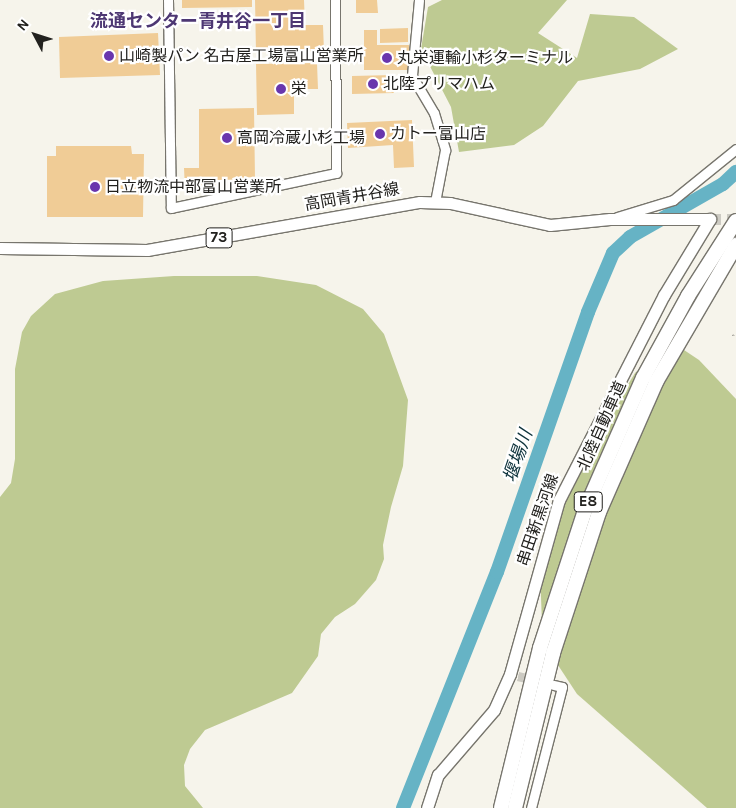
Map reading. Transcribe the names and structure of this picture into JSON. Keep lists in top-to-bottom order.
{
  "streets": {
    "highway": ["北陸自動車道", "E8"],
    "main road": ["高岡青井谷線", "73", "串田新黒河線"]
  },
  "crossings": [
    ["高岡青井谷線", "串田新黒河線"]
  ],
  "districts": ["流通センター青井谷一丁目"],
  "water": ["堰場川"],
  "places": [
    "山崎製パン 名古屋工場富山営業所",
    "丸栄運輸小杉ターミナル",
    "北陸プリマハム",
    "栄",
    "カトー富山店",
    "高岡冷蔵小杉工場",
    "日立物流中部富山営業所"
  ],
  "north": "top left"
}
